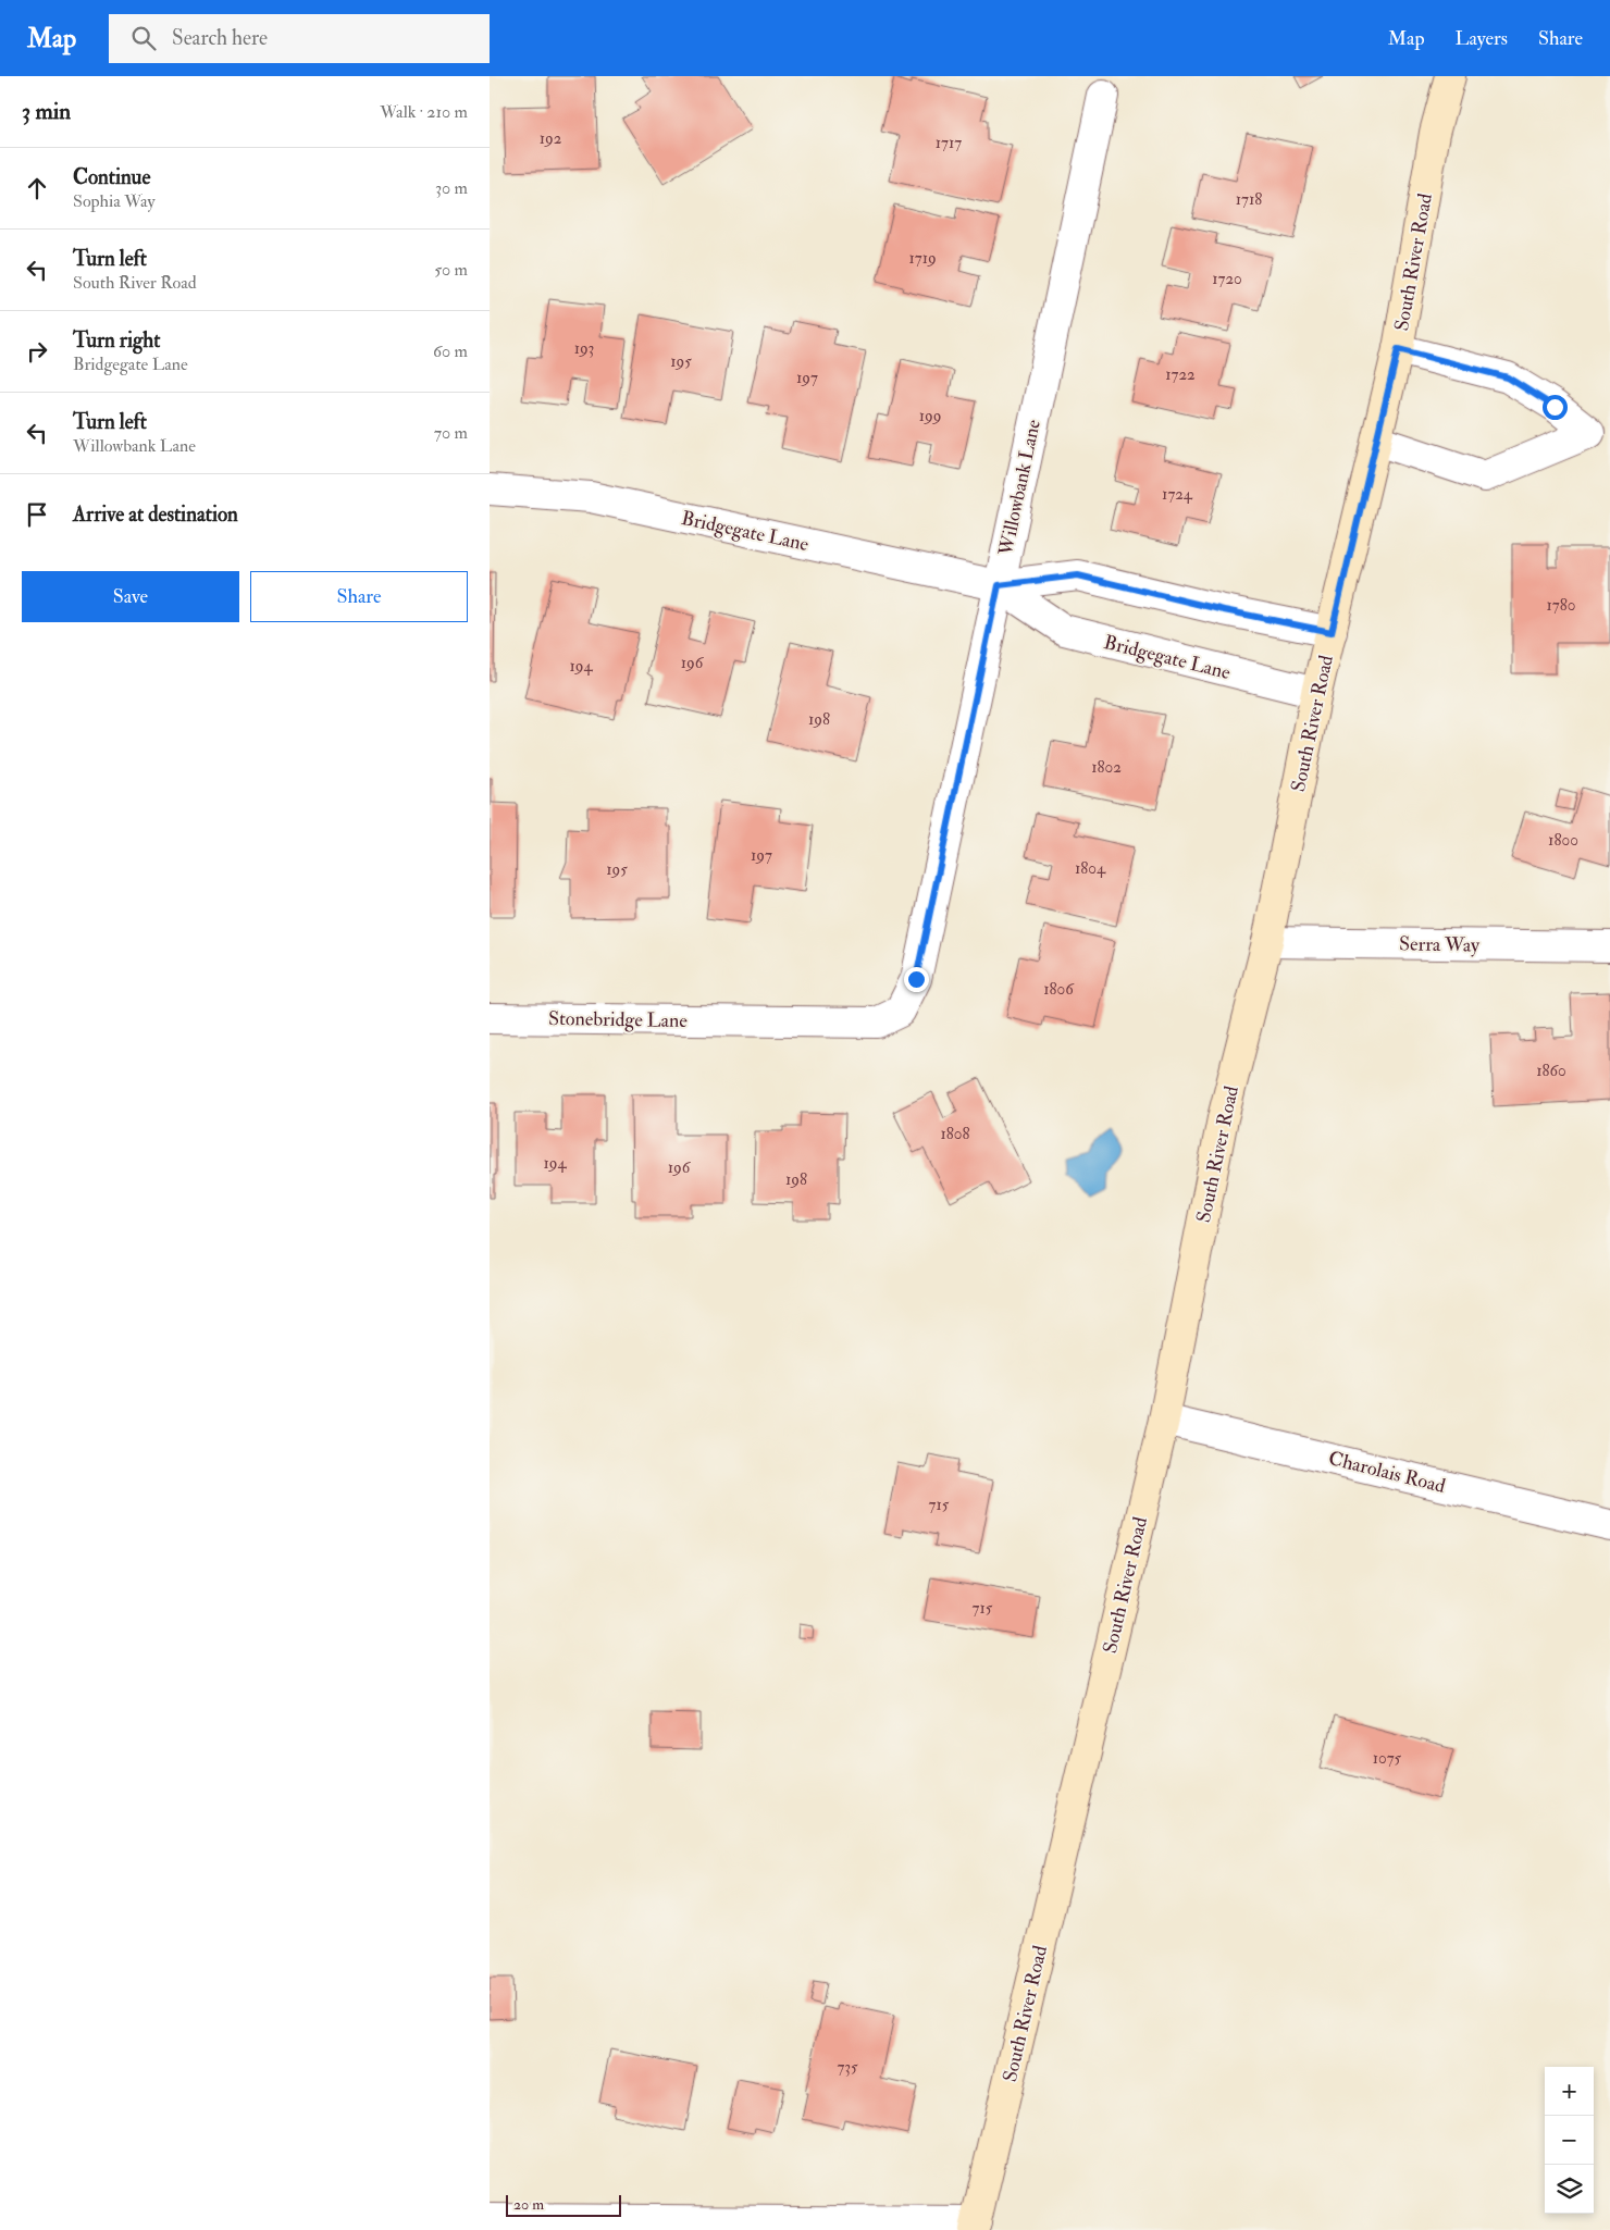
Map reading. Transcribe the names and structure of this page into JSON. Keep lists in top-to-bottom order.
{
  "streets": {
    "main road": ["South River Road"],
    "street": [
      "Willowbank Lane",
      "Bridgegate Lane",
      "Serra Way",
      "Stonebridge Lane",
      "Charolais Road"
    ]
  },
  "crossings": [
    ["South River Road", "Bridgegate Lane"],
    ["South River Road", "Serra Way"],
    ["South River Road", "Charolais Road"],
    ["Willowbank Lane", "Bridgegate Lane"],
    ["Willowbank Lane", "Stonebridge Lane"]
  ],
  "house_numbers": [
    "192",
    "1717",
    "1718",
    "1719",
    "1720",
    "193",
    "195",
    "1722",
    "197",
    "199",
    "1724",
    "1780",
    "196",
    "194",
    "198",
    "1802",
    "1800",
    "197",
    "1804",
    "195",
    "1806",
    "1860",
    "1808",
    "194",
    "196",
    "198",
    "715",
    "715",
    "1075",
    "735"
  ],
  "scale_bar": "20 m",
  "page": {
    "header": "Map",
    "search": "Search here",
    "nav": ["Map", "Layers", "Share"],
    "heading": ["3 min", "Walk · 210 m"],
    "list": [
      ["Continue", "Sophia Way", "30 m"],
      ["Turn left", "South River Road", "50 m"],
      ["Turn right", "Bridgegate Lane", "60 m"],
      ["Turn left", "Willowbank Lane", "70 m"],
      "Arrive at destination"
    ],
    "buttons": ["Save", "Share"],
    "map_buttons": ["+", "−"],
    "scale": "20 m"
  }
}
